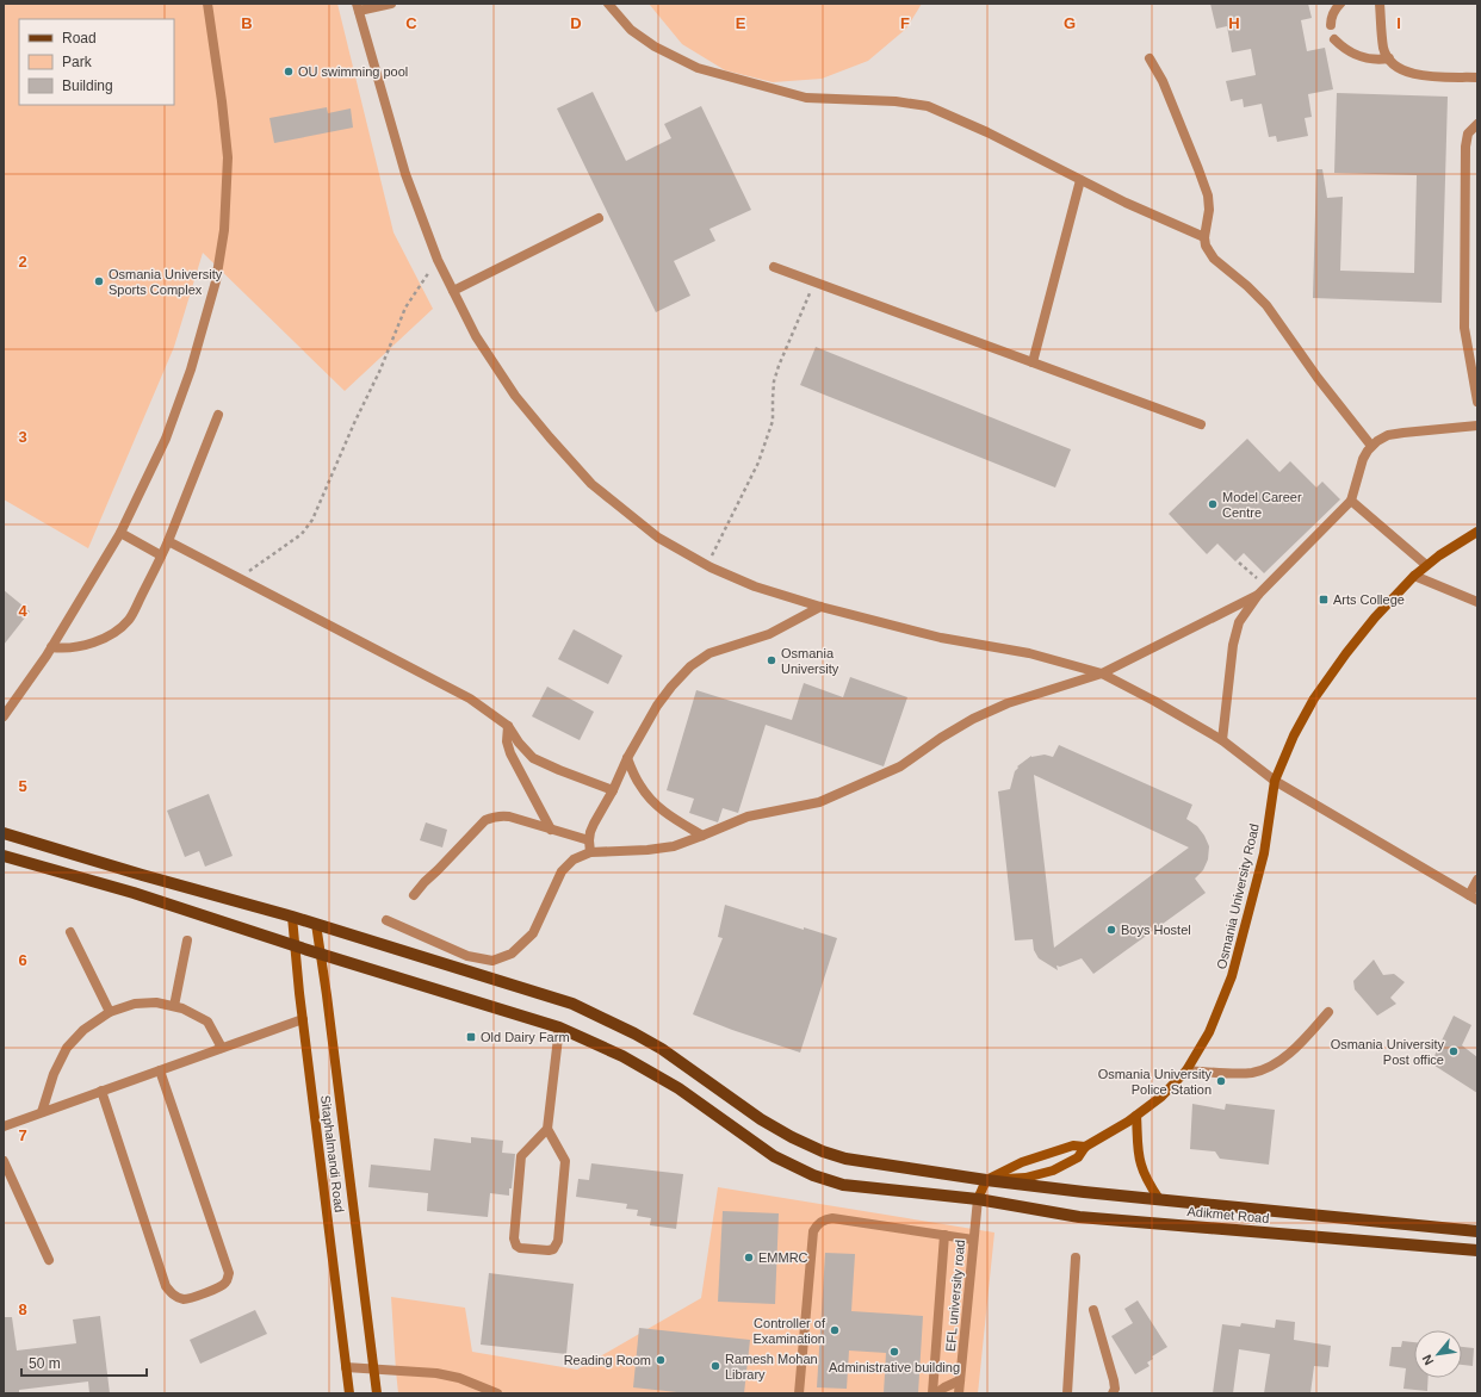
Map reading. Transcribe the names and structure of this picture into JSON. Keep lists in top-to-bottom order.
{
  "streets": {
    "main road": ["Osmania University Road", "Sitaphalmandi Road", "Adikmet Road"],
    "street": ["EFL university road"]
  },
  "crossings": [
    ["Osmania University Road", "Adikmet Road"],
    ["Sitaphalmandi Road", "Adikmet Road"],
    ["Adikmet Road", "EFL university road"]
  ],
  "places": {
    "other": [
      "OU swimming pool",
      "Osmania University Sports Complex",
      "Model Career Centre",
      "Osmania University",
      "Boys Hostel",
      "Osmania University Post office",
      "Osmania University Police Station",
      "EMMRC",
      "Controller of Examination",
      "Administrative building",
      "Reading Room",
      "Ramesh Mohan Library"
    ],
    "transit": ["Arts College", "Old Dairy Farm"]
  },
  "legend": ["Road", "Park", "Building"],
  "scale_bar": "50 m",
  "north": "bottom left",
  "grid": {
    "columns": [
      "B",
      "C",
      "D",
      "E",
      "F",
      "G",
      "H",
      "I"
    ],
    "rows": [
      "2",
      "3",
      "4",
      "5",
      "6",
      "7",
      "8"
    ]
  }
}
